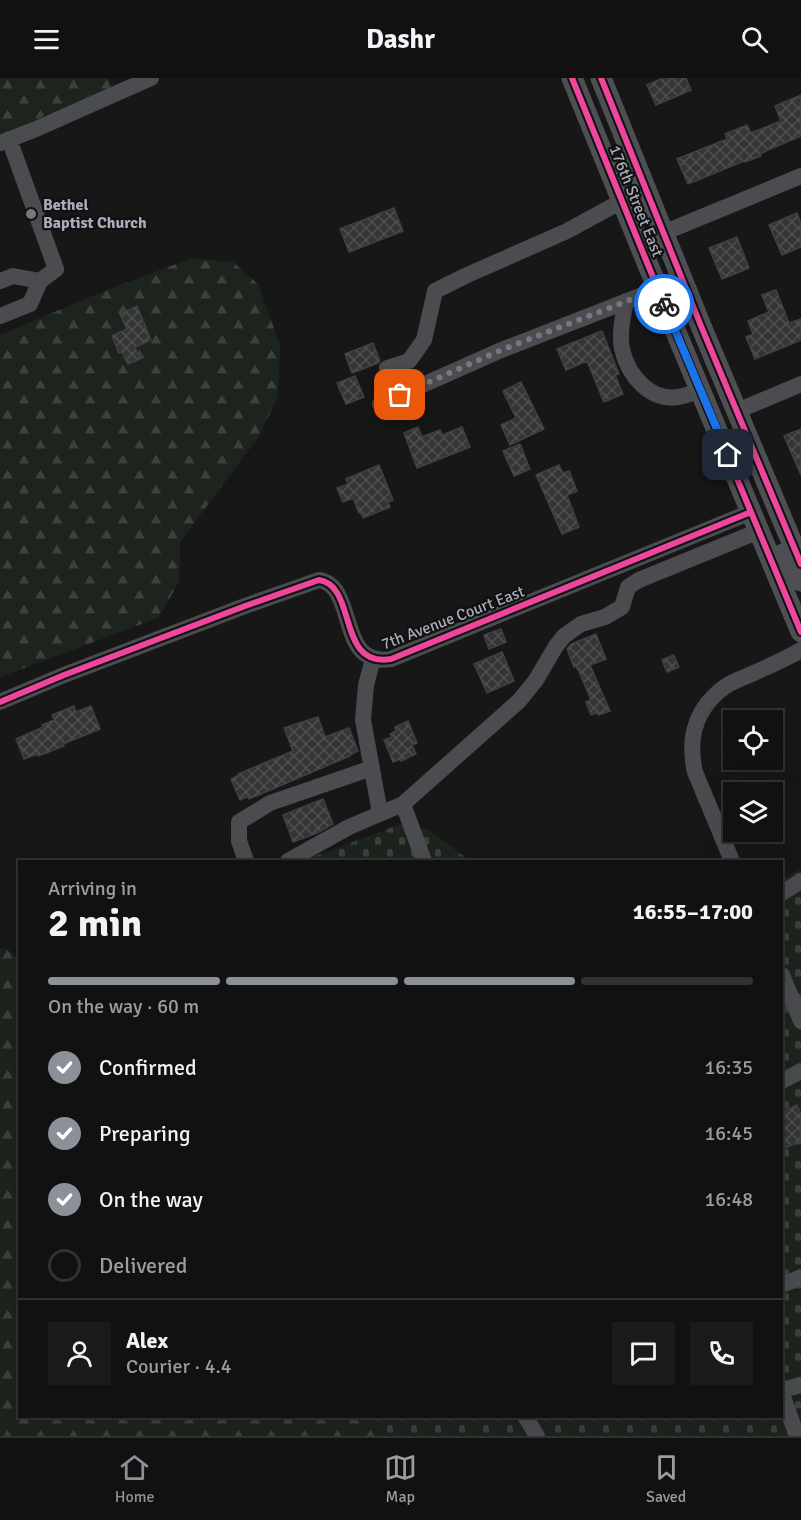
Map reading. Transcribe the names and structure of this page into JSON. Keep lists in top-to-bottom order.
{
  "streets": {
    "main road": ["176th Street East"],
    "street": ["7th Avenue Court East"]
  },
  "crossings": [
    ["176th Street East", "7th Avenue Court East"]
  ],
  "places": ["Bethel Baptist Church"],
  "page": {
    "header": "Dashr",
    "heading": ["2 min", "Arriving in", "16:55–17:00"],
    "panel": ["Alex", "Courier · 4.4"],
    "bar": "On the way · 60 m",
    "list": [
      ["Confirmed", "16:35"],
      ["Preparing", "16:45"],
      ["On the way", "16:48"],
      "Delivered"
    ],
    "tabs": ["Home", "Map", "Saved"]
  }
}
